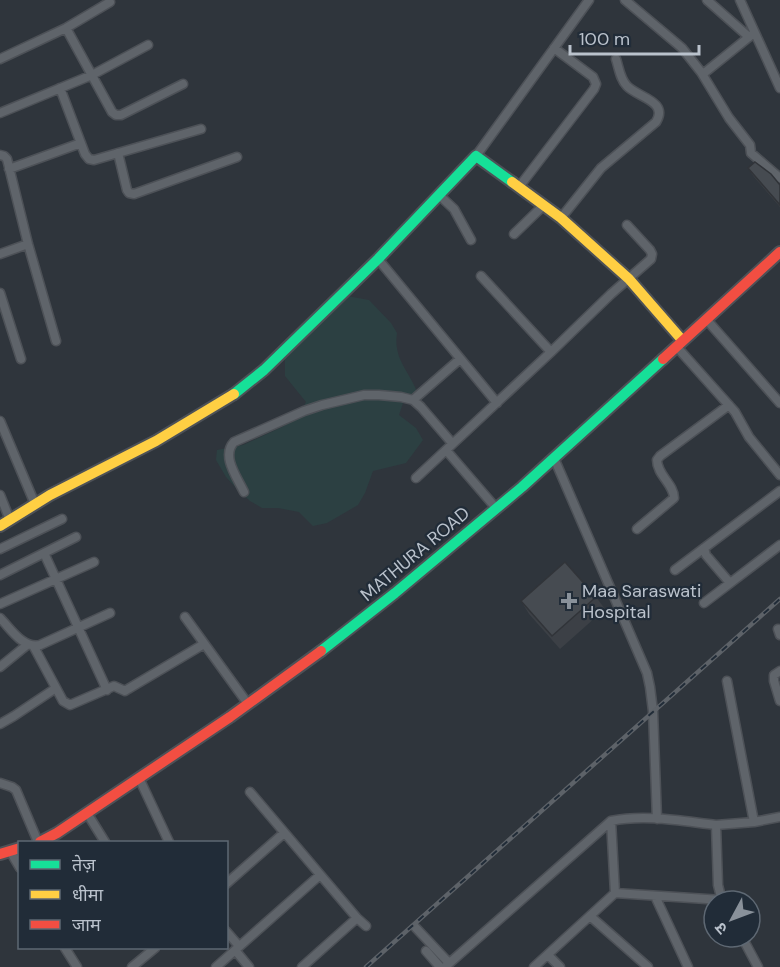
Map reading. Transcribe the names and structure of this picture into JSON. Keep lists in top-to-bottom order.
{
  "streets": {
    "main road": ["MATHURA ROAD"]
  },
  "places": {
    "health": ["Maa Saraswati Hospital"]
  },
  "legend": ["तेज़", "धीमा", "जाम"],
  "scale_bar": "100 m",
  "north": "bottom left"
}
